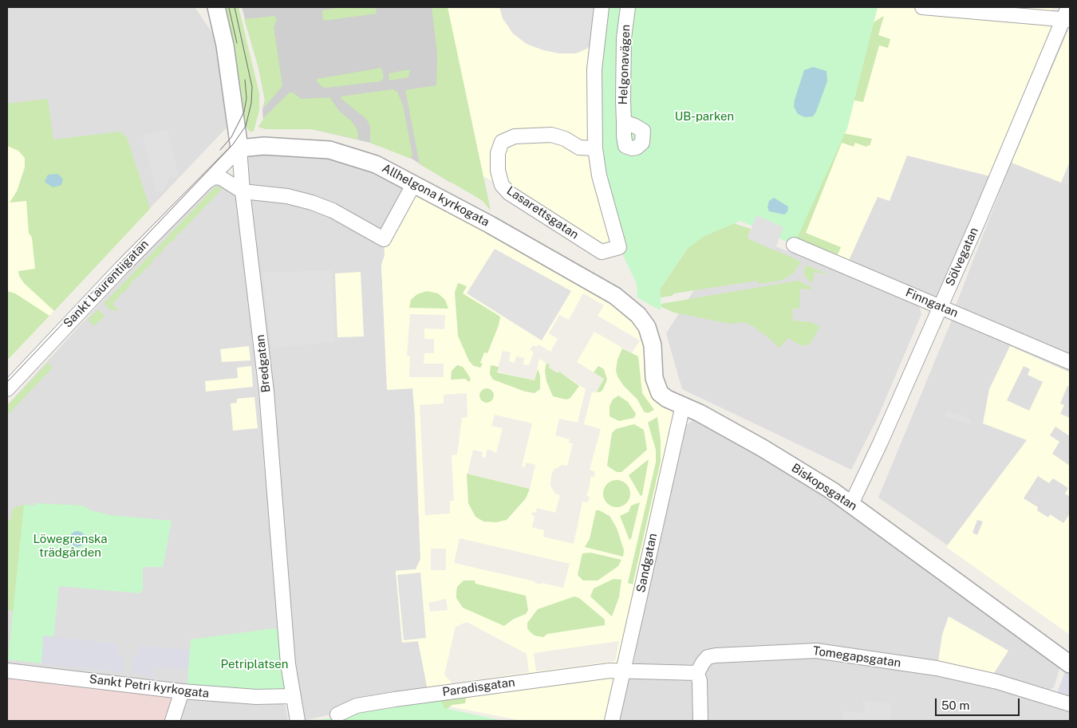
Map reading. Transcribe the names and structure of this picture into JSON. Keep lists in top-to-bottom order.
{
  "streets": {
    "street": [
      "Helgonavägen",
      "Allhelgona kyrkogata",
      "Lasarettsgatan",
      "Sölvegatan",
      "Sankt Laurentiigatan",
      "Finngatan",
      "Bredgatan",
      "Biskopsgatan",
      "Sandgatan",
      "Tomegapsgatan",
      "Sankt Petri kyrkogata",
      "Paradisgatan"
    ]
  },
  "crossings": [
    ["Allhelgona kyrkogata", "Sankt Laurentiigatan"],
    ["Allhelgona kyrkogata", "Bredgatan"],
    ["Allhelgona kyrkogata", "Biskopsgatan"],
    ["Sölvegatan", "Finngatan"],
    ["Sölvegatan", "Biskopsgatan"],
    ["Sankt Laurentiigatan", "Bredgatan"],
    ["Bredgatan", "Sankt Petri kyrkogata"],
    ["Biskopsgatan", "Sandgatan"],
    ["Sandgatan", "Paradisgatan"]
  ],
  "parks": ["UB-parken", "Löwegrenska trädgården", "Petriplatsen"],
  "scale_bar": "50 m"
}
